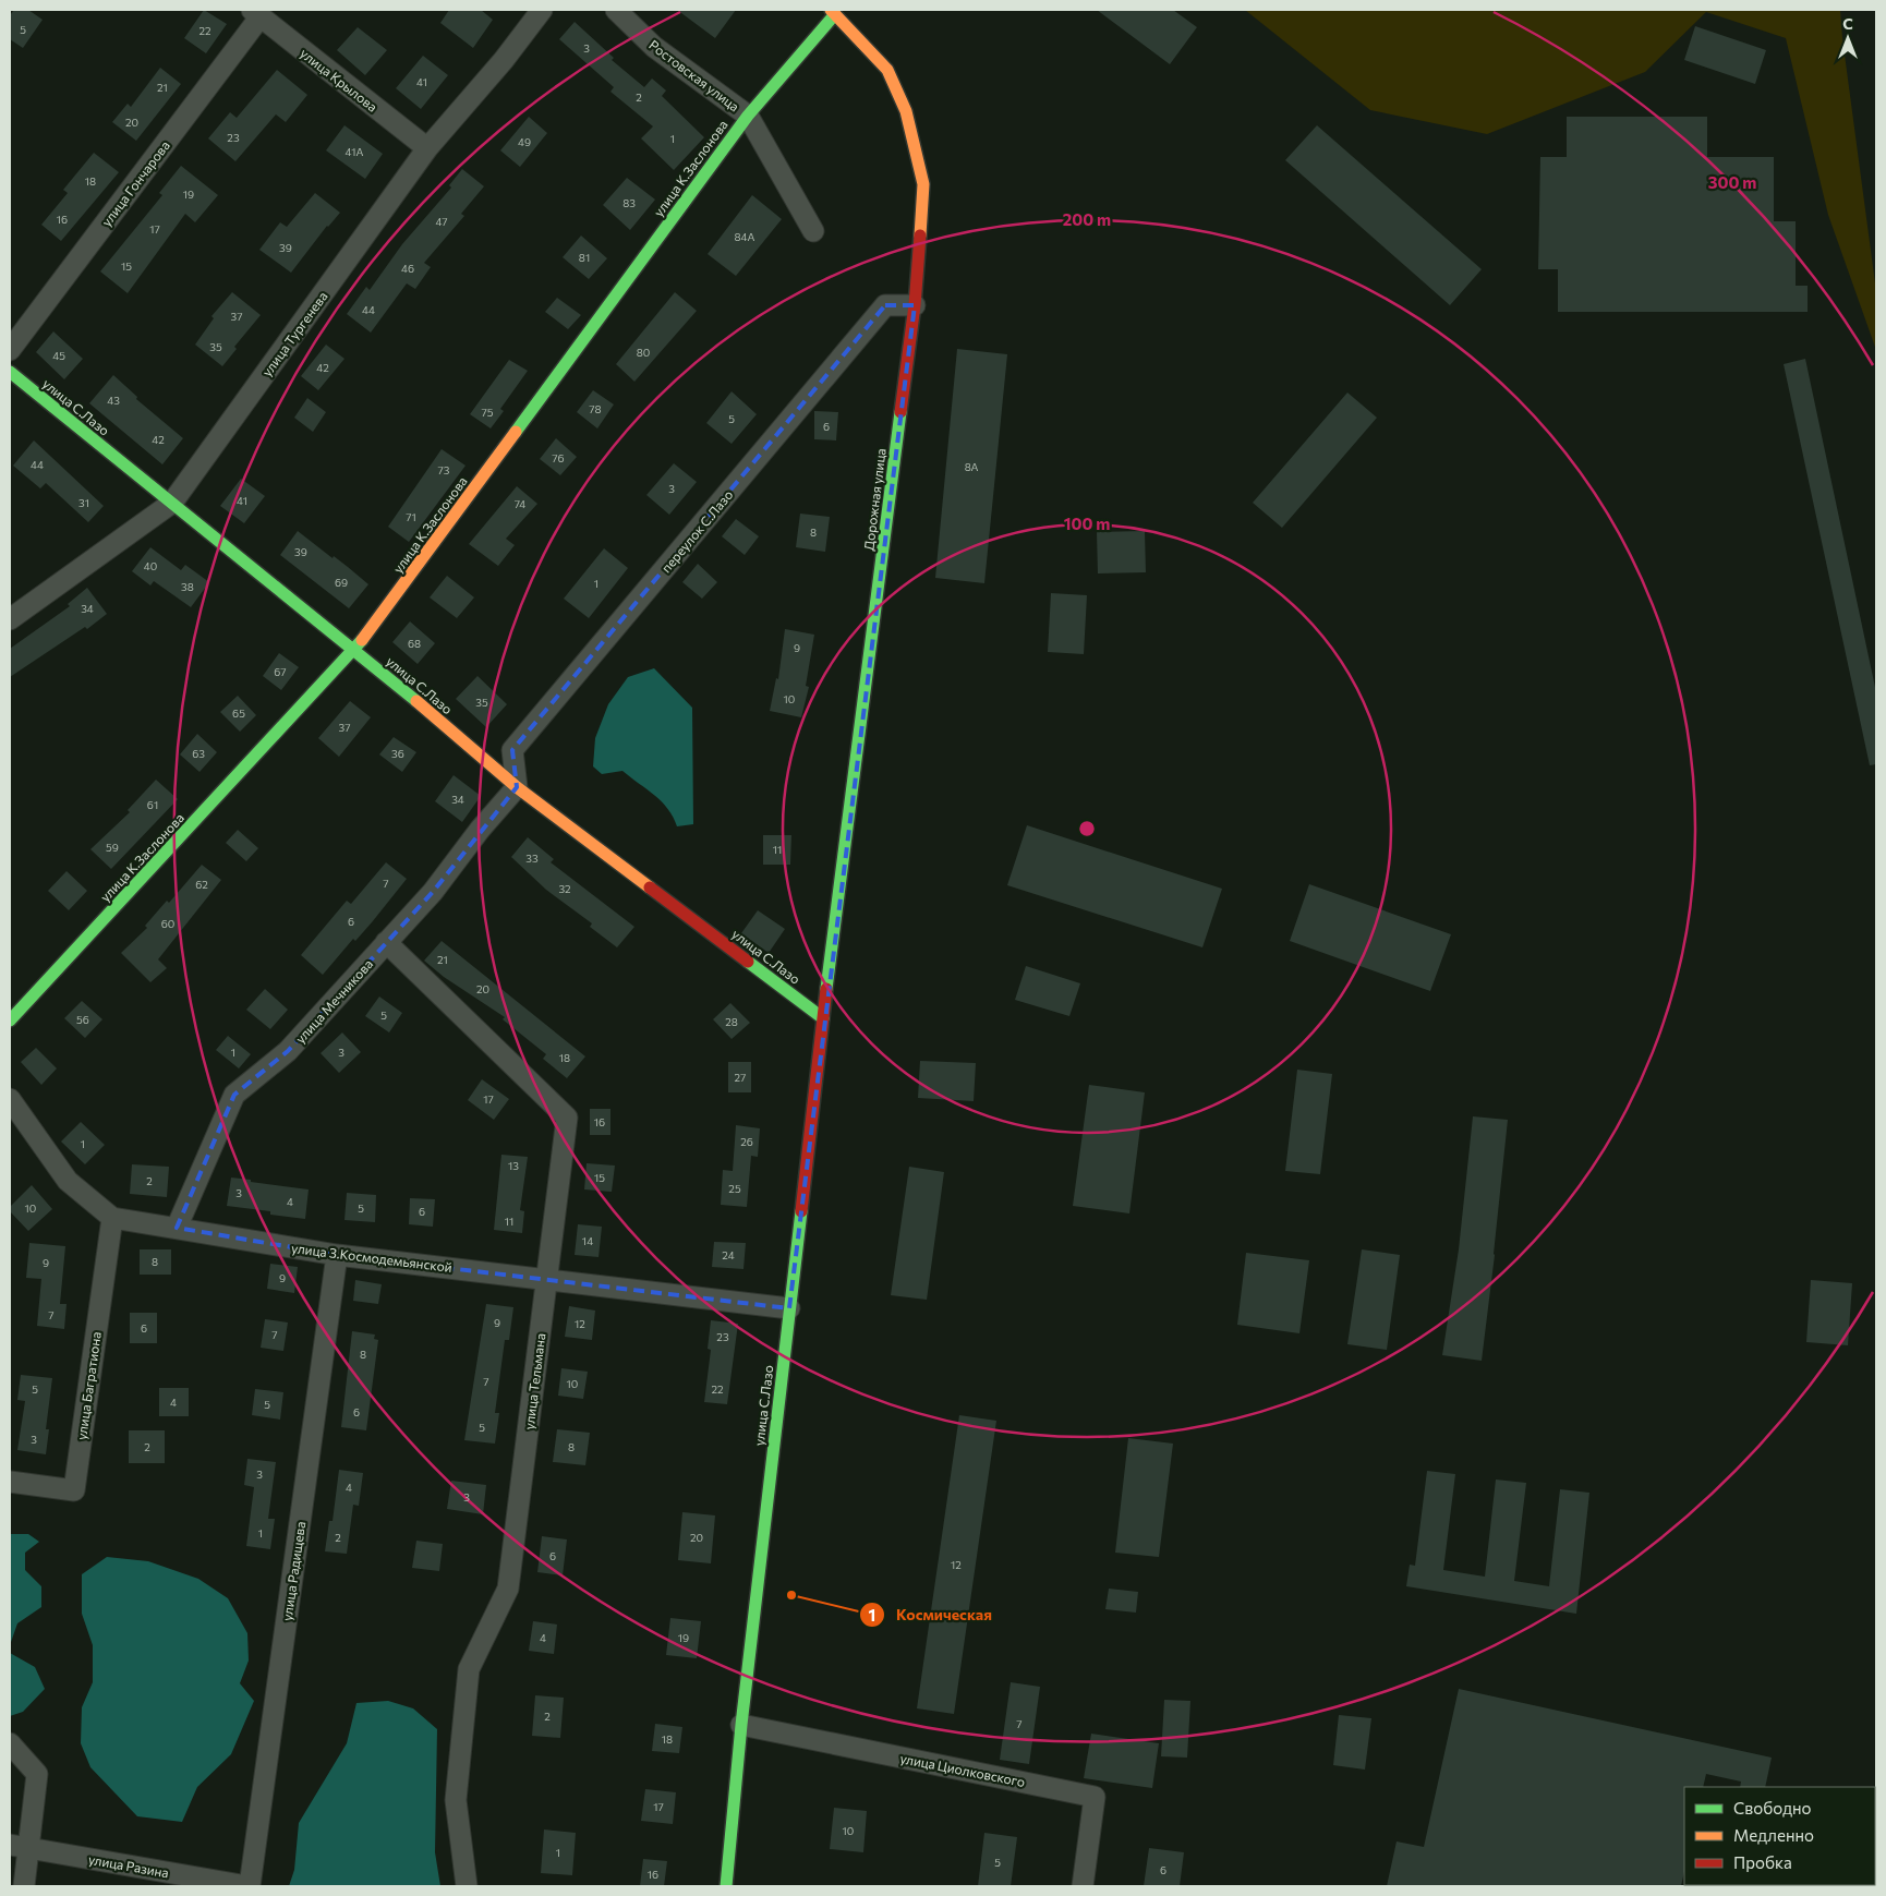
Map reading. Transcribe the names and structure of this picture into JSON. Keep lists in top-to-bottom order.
{
  "streets": {
    "street": [
      "Ростовская улица",
      "улица Крылова",
      "улица К.Заслонова",
      "улица Гончарова",
      "улица Тургенева",
      "улица С.Лазо",
      "Дорожная улица",
      "переулок С.Лазо",
      "улица Мечникова",
      "улица З.Космодемьянской",
      "улица Тельмана",
      "улица Багратиона",
      "улица Радищева",
      "улица Циолковского",
      "улица Разина"
    ]
  },
  "crossings": [
    ["Ростовская улица", "улица К.Заслонова"],
    ["улица Крылова", "улица Гончарова"],
    ["улица Крылова", "улица Тургенева"],
    ["улица К.Заслонова", "улица С.Лазо"],
    ["улица К.Заслонова", "Дорожная улица"],
    ["улица Тургенева", "улица С.Лазо"],
    ["улица С.Лазо", "Дорожная улица"],
    ["улица С.Лазо", "переулок С.Лазо"],
    ["улица С.Лазо", "улица Мечникова"],
    ["улица С.Лазо", "улица З.Космодемьянской"],
    ["улица С.Лазо", "улица Циолковского"],
    ["Дорожная улица", "переулок С.Лазо"],
    ["переулок С.Лазо", "улица Мечникова"],
    ["улица Мечникова", "улица З.Космодемьянской"],
    ["улица Мечникова", "улица Тельмана"],
    ["улица З.Космодемьянской", "улица Тельмана"],
    ["улица З.Космодемьянской", "улица Багратиона"],
    ["улица З.Космодемьянской", "улица Радищева"],
    ["улица Радищева", "улица Разина"]
  ],
  "places": ["Космическая"],
  "house_numbers": [
    "5",
    "22",
    "3",
    "41",
    "21",
    "2",
    "20",
    "23",
    "1",
    "49",
    "41А",
    "18",
    "19",
    "83",
    "16",
    "47",
    "17",
    "84А",
    "39",
    "81",
    "15",
    "46",
    "44",
    "37",
    "35",
    "80",
    "45",
    "42",
    "43",
    "78",
    "75",
    "5",
    "6",
    "42",
    "76",
    "44",
    "8А",
    "73",
    "3",
    "41",
    "31",
    "74",
    "71",
    "8",
    "39",
    "40",
    "69",
    "1",
    "38",
    "34",
    "68",
    "9",
    "67",
    "10",
    "35",
    "65",
    "37",
    "63",
    "36",
    "34",
    "61",
    "59",
    "11",
    "33",
    "7",
    "62",
    "32",
    "6",
    "60",
    "21",
    "20",
    "5",
    "56",
    "28",
    "1",
    "3",
    "18",
    "27",
    "17",
    "16",
    "26",
    "1",
    "13",
    "15",
    "2",
    "25",
    "3",
    "4",
    "10",
    "5",
    "6",
    "11",
    "14",
    "24",
    "8",
    "9",
    "9",
    "7",
    "9",
    "12",
    "6",
    "7",
    "23",
    "8",
    "7",
    "10",
    "5",
    "22",
    "4",
    "5",
    "6",
    "5",
    "3",
    "2",
    "8",
    "3",
    "4",
    "3",
    "1",
    "2",
    "20",
    "6",
    "12",
    "4",
    "19",
    "2",
    "7",
    "18",
    "17",
    "10",
    "1",
    "5",
    "6",
    "16"
  ],
  "legend": ["Свободно", "Медленно", "Пробка"],
  "north": "top",
  "rings": ["300 m", "200 m", "100 m"]
}
